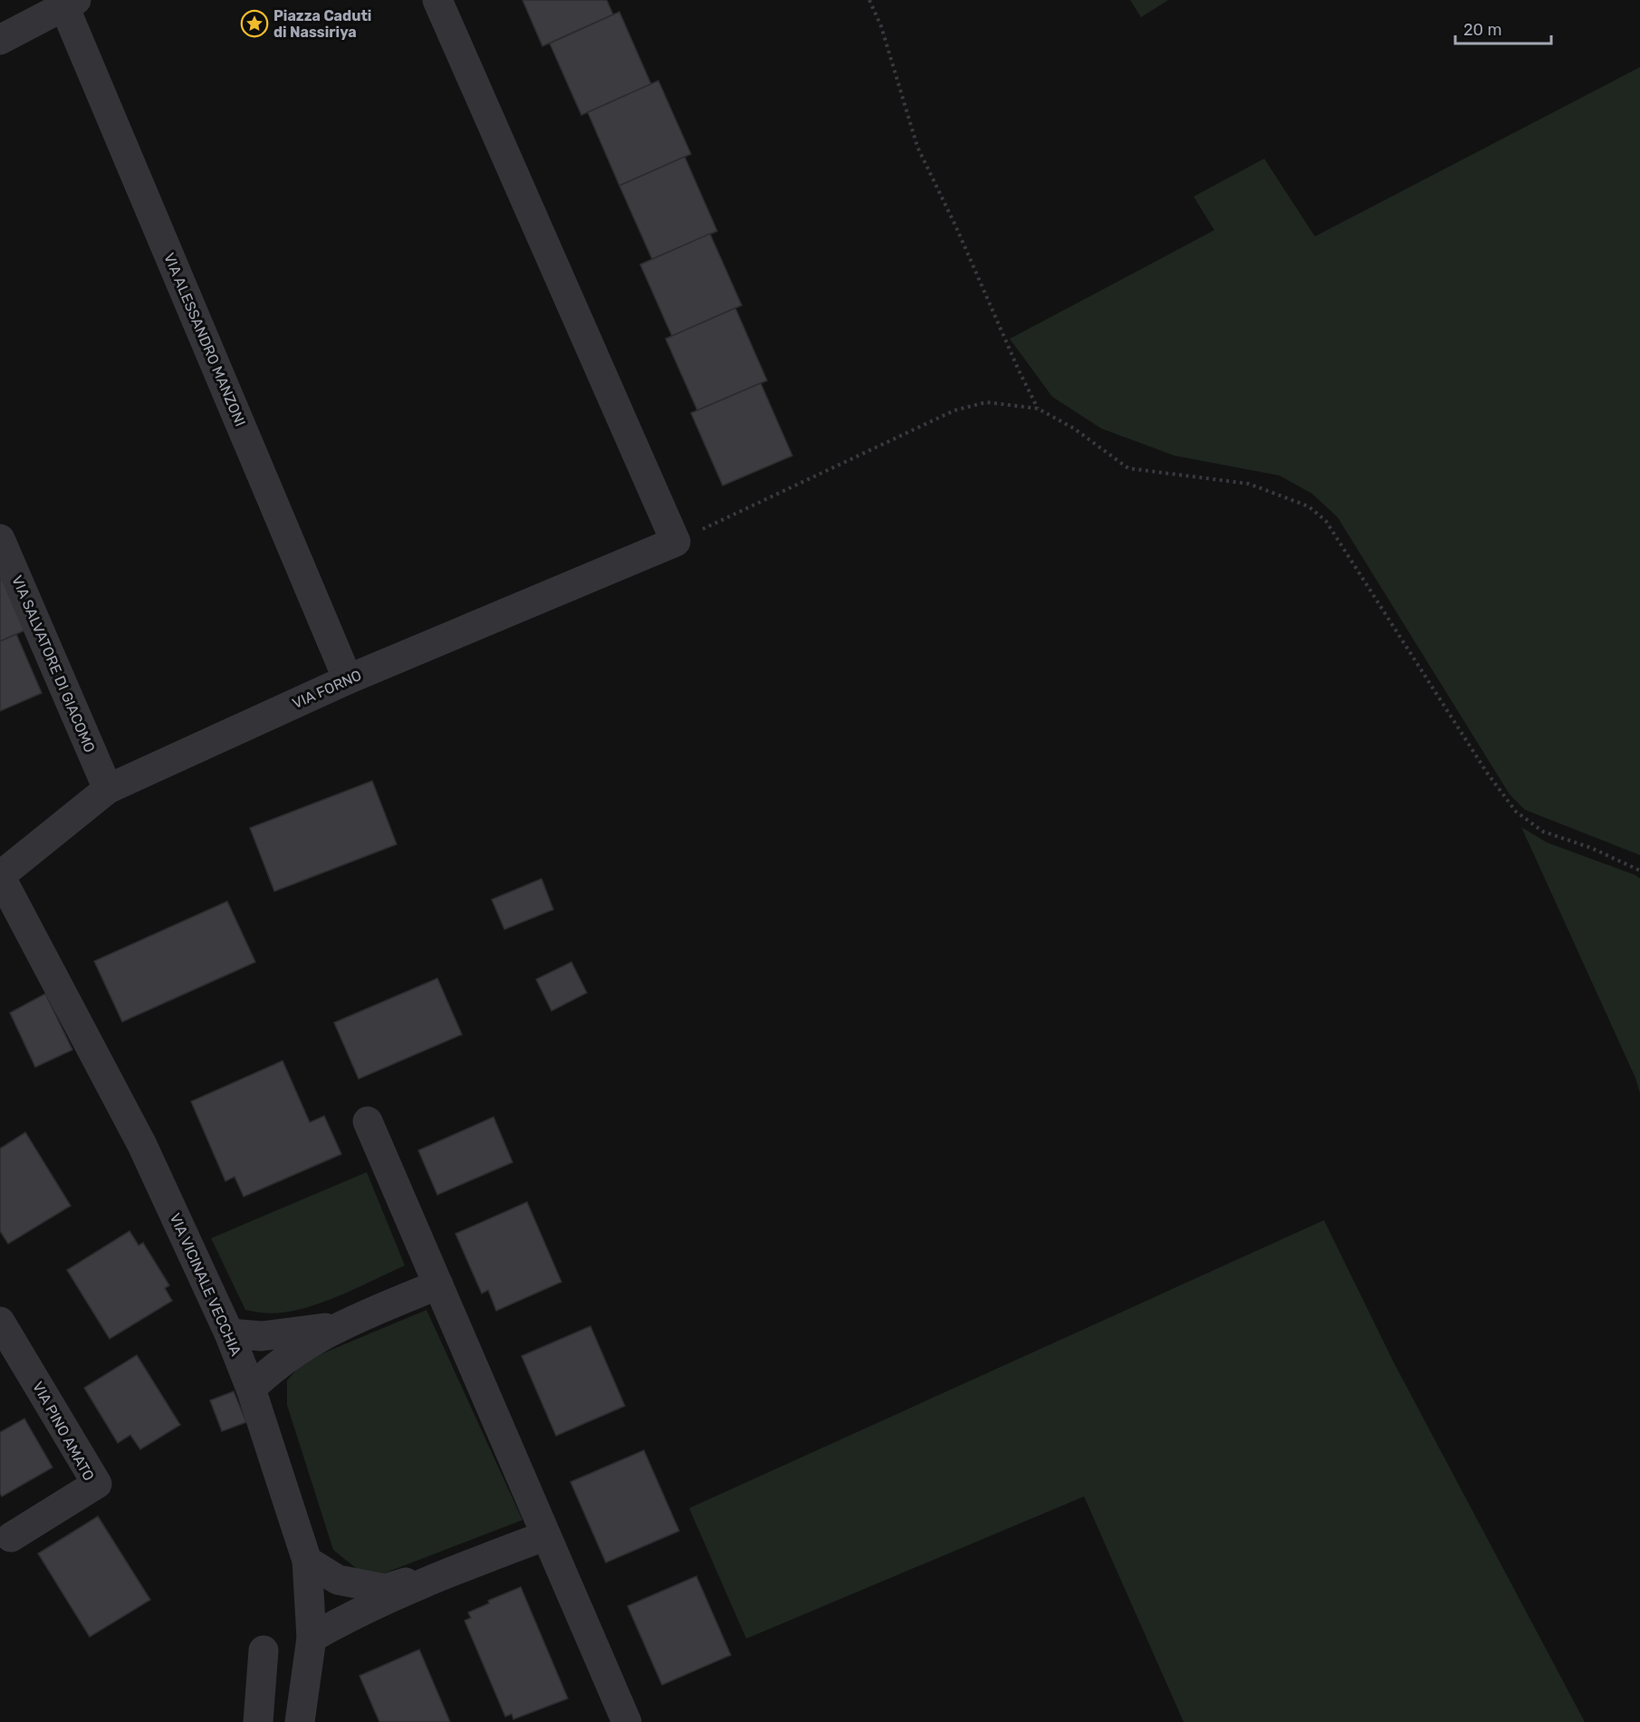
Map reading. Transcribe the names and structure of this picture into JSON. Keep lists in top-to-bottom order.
{
  "streets": {
    "street": [
      "VIA ALESSANDRO MANZONI",
      "VIA SALVATORE DI GIACOMO",
      "VIA FORNO",
      "VIA VICINALE VECCHIA",
      "VIA PINO AMATO"
    ]
  },
  "crossings": [
    ["VIA ALESSANDRO MANZONI", "VIA FORNO"],
    ["VIA SALVATORE DI GIACOMO", "VIA FORNO"],
    ["VIA FORNO", "VIA VICINALE VECCHIA"]
  ],
  "places": {
    "place": ["Piazza Caduti di Nassiriya"]
  },
  "scale_bar": "20 m"
}
